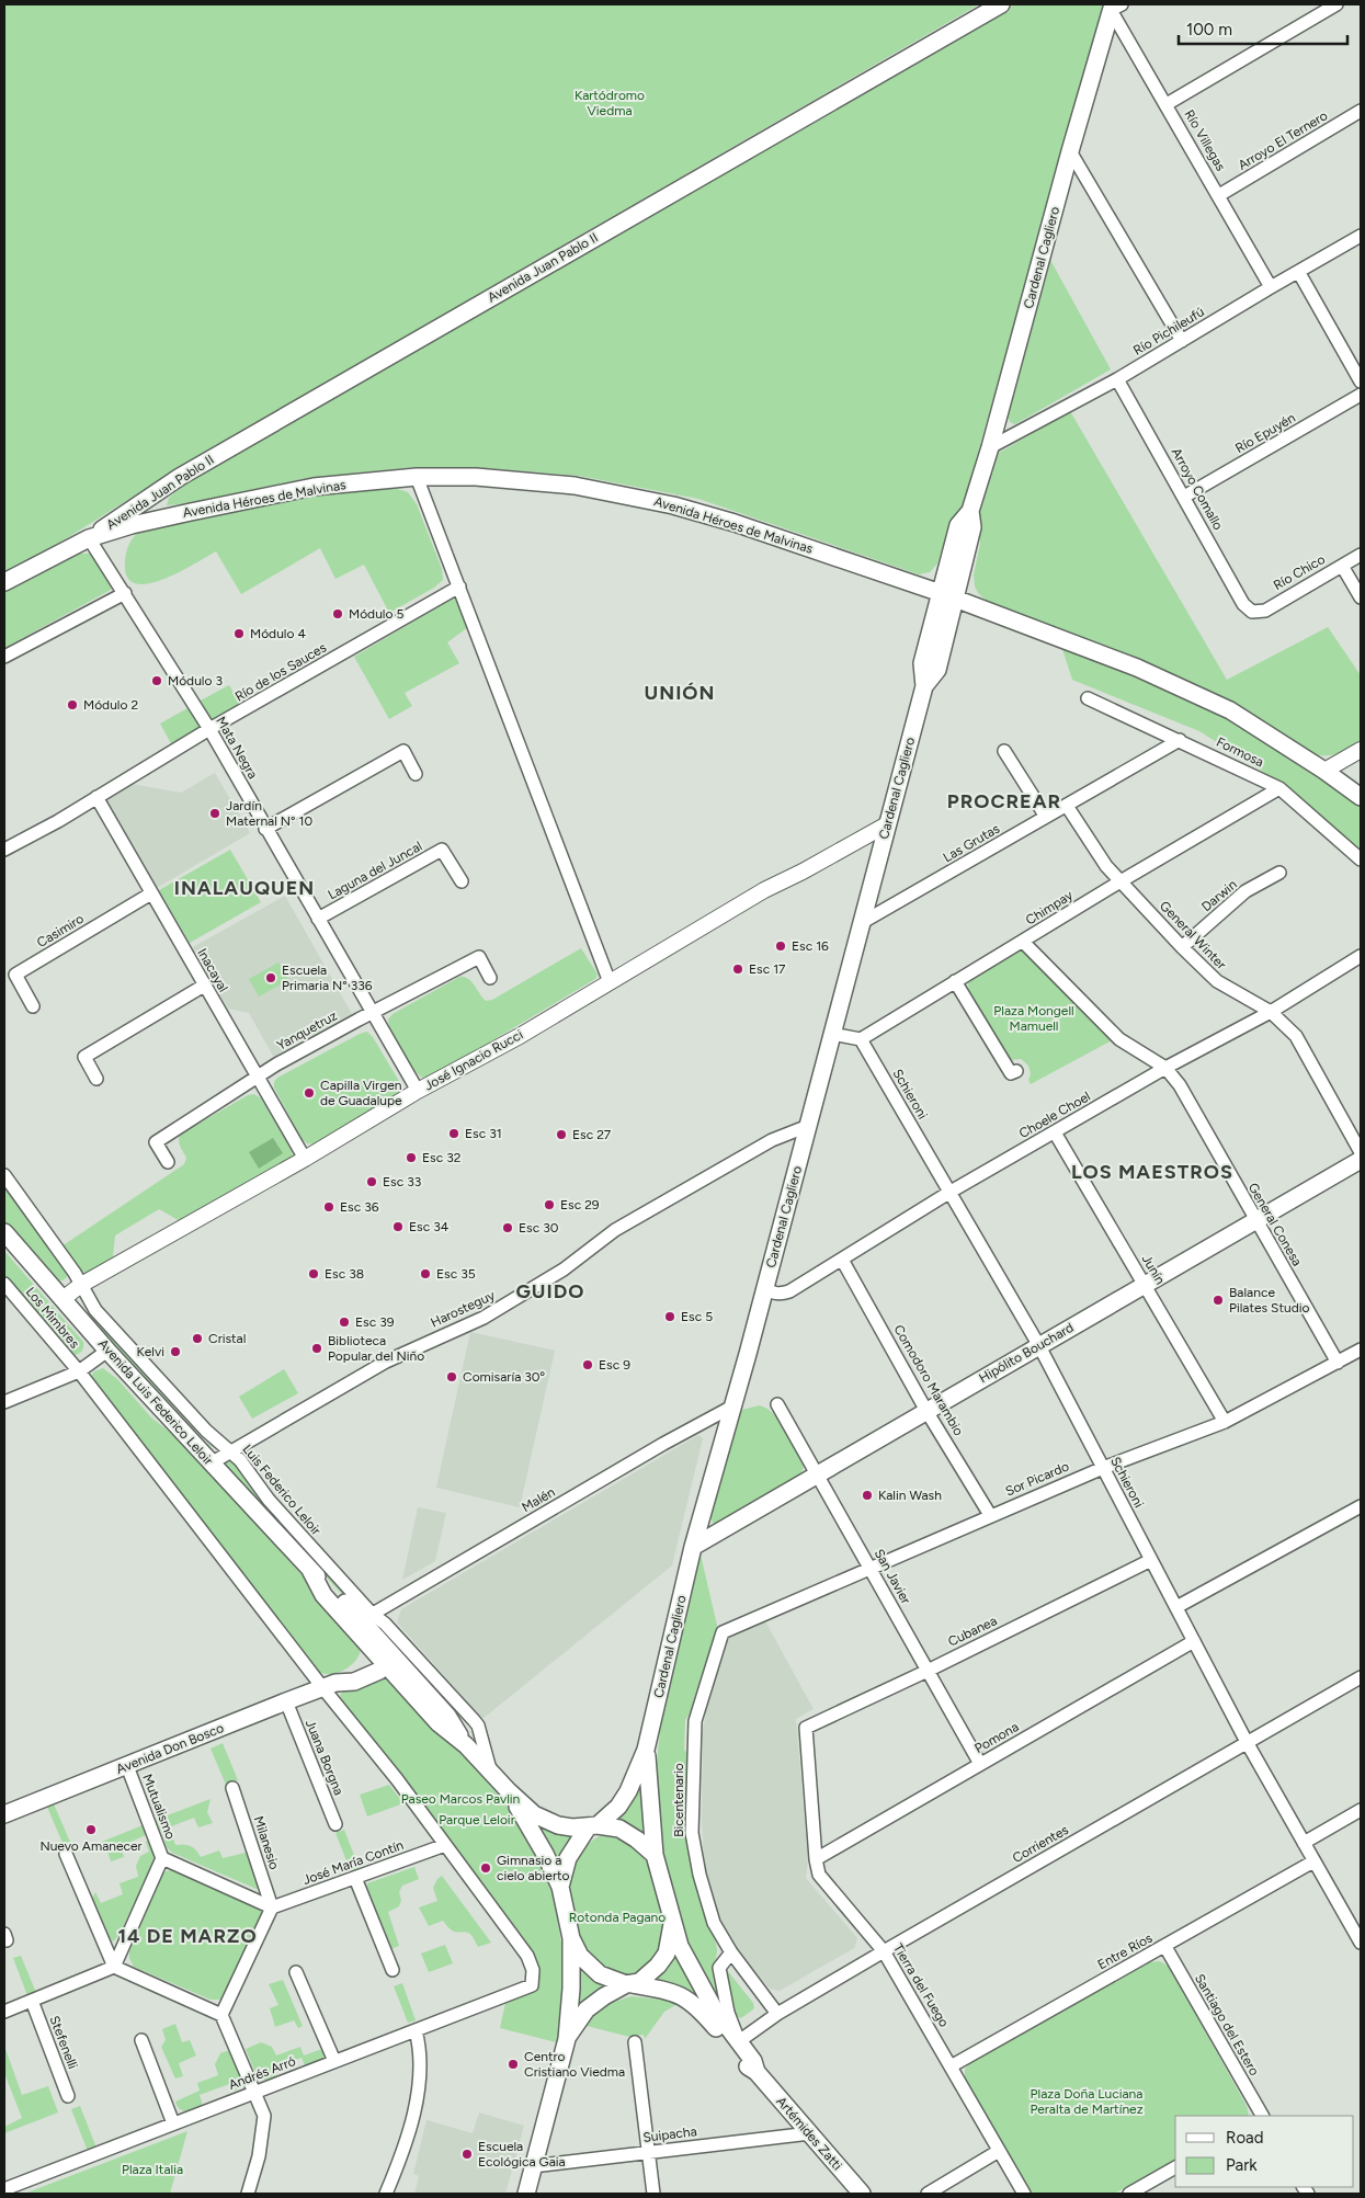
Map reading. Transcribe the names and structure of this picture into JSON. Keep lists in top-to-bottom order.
{
  "streets": {
    "main road": [
      "Cardenal Cagliero",
      "Avenida Juan Pablo II",
      "Avenida Héroes de Malvinas",
      "Hipólito Bouchard",
      "Avenida Luis Federico Leloir",
      "Avenida Don Bosco",
      "Artémides Zatti"
    ],
    "street": [
      "Río Villegas",
      "Arroyo El Ternero",
      "Río Pichileufú",
      "Río Epuyén",
      "Arroyo Comallo",
      "Río Chico",
      "Río de los Sauces",
      "Mata Negra",
      "Formosa",
      "Las Grutas",
      "Laguna del Juncal",
      "Darwin",
      "Chimpay",
      "Casimiro",
      "General Winter",
      "Inacayal",
      "Yanquetruz",
      "José Ignacio Rucci",
      "Schieroni",
      "Choele Choel",
      "General Conesa",
      "Junín",
      "Harosteguy",
      "Los Mimbres",
      "Comodoro Marambio",
      "Sor Picardo",
      "Luis Federico Leloir",
      "Malén",
      "San Javier",
      "Cubanea",
      "Pomona",
      "Juana Borgna",
      "Bicentenario",
      "Mutualismo",
      "Milanesio",
      "Corrientes",
      "José María Contín",
      "Entre Ríos",
      "Tierra del Fuego",
      "Santiago del Estero",
      "Stefenelli",
      "Andrés Arró",
      "Suipacha"
    ]
  },
  "crossings": [
    ["Río Villegas", "Arroyo El Ternero"],
    ["Río Villegas", "Cardenal Cagliero"],
    ["Río Villegas", "Río Pichileufú"],
    ["Cardenal Cagliero", "Río Pichileufú"],
    ["Cardenal Cagliero", "Avenida Héroes de Malvinas"],
    ["Cardenal Cagliero", "Las Grutas"],
    ["Cardenal Cagliero", "José Ignacio Rucci"],
    ["Cardenal Cagliero", "Choele Choel"],
    ["Cardenal Cagliero", "Harosteguy"],
    ["Cardenal Cagliero", "Hipólito Bouchard"],
    ["Cardenal Cagliero", "Avenida Luis Federico Leloir"],
    ["Cardenal Cagliero", "Malén"],
    ["Cardenal Cagliero", "Artémides Zatti"],
    ["Avenida Juan Pablo II", "Avenida Héroes de Malvinas"],
    ["Avenida Juan Pablo II", "Mata Negra"],
    ["Río Pichileufú", "Arroyo Comallo"],
    ["Río Epuyén", "Arroyo Comallo"],
    ["Arroyo Comallo", "Río Chico"],
    ["Avenida Héroes de Malvinas", "Mata Negra"],
    ["Río de los Sauces", "Mata Negra"],
    ["Río de los Sauces", "Inacayal"],
    ["Mata Negra", "Laguna del Juncal"],
    ["Mata Negra", "Yanquetruz"],
    ["Mata Negra", "José Ignacio Rucci"],
    ["Formosa", "Las Grutas"],
    ["Formosa", "Chimpay"],
    ["Las Grutas", "General Winter"],
    ["Darwin", "General Winter"],
    ["Chimpay", "General Winter"],
    ["Chimpay", "Schieroni"],
    ["Chimpay", "General Conesa"],
    ["Casimiro", "Inacayal"],
    ["General Winter", "Choele Choel"],
    ["Inacayal", "Yanquetruz"],
    ["Inacayal", "José Ignacio Rucci"],
    ["José Ignacio Rucci", "Avenida Luis Federico Leloir"],
    ["José Ignacio Rucci", "Luis Federico Leloir"],
    ["Schieroni", "Choele Choel"],
    ["Schieroni", "Hipólito Bouchard"],
    ["Schieroni", "Sor Picardo"],
    ["Schieroni", "Cubanea"],
    ["Schieroni", "Pomona"],
    ["Schieroni", "Corrientes"],
    ["Schieroni", "Entre Ríos"],
    ["Choele Choel", "General Conesa"],
    ["Choele Choel", "Junín"],
    ["Choele Choel", "Comodoro Marambio"],
    ["General Conesa", "Hipólito Bouchard"],
    ["General Conesa", "Sor Picardo"],
    ["Junín", "Hipólito Bouchard"],
    ["Junín", "Sor Picardo"],
    ["Harosteguy", "Avenida Luis Federico Leloir"],
    ["Harosteguy", "Luis Federico Leloir"],
    ["Hipólito Bouchard", "Comodoro Marambio"],
    ["Hipólito Bouchard", "San Javier"],
    ["Comodoro Marambio", "Sor Picardo"],
    ["Avenida Luis Federico Leloir", "Luis Federico Leloir"],
    ["Avenida Luis Federico Leloir", "Malén"],
    ["Avenida Luis Federico Leloir", "Avenida Don Bosco"],
    ["Avenida Luis Federico Leloir", "Artémides Zatti"],
    ["Sor Picardo", "San Javier"],
    ["Sor Picardo", "Bicentenario"],
    ["Luis Federico Leloir", "Malén"],
    ["San Javier", "Cubanea"],
    ["San Javier", "Pomona"],
    ["Cubanea", "Tierra del Fuego"],
    ["Pomona", "Tierra del Fuego"],
    ["Avenida Don Bosco", "Juana Borgna"],
    ["Avenida Don Bosco", "Mutualismo"],
    ["Bicentenario", "Corrientes"],
    ["Milanesio", "José María Contín"],
    ["Corrientes", "Tierra del Fuego"],
    ["Corrientes", "Artémides Zatti"],
    ["José María Contín", "Andrés Arró"],
    ["Entre Ríos", "Tierra del Fuego"],
    ["Entre Ríos", "Santiago del Estero"],
    ["Artémides Zatti", "Suipacha"]
  ],
  "districts": [
    "UNIÓN",
    "PROCREAR",
    "INALAUQUEN",
    "LOS MAESTROS",
    "GUIDO",
    "14 DE MARZO"
  ],
  "parks": [
    "Kartódromo Viedma",
    "Plaza Mongell Mamuell",
    "Paseo Marcos Pavlin",
    "Parque Leloir",
    "Rotonda Pagano",
    "Plaza Doña Luciana Peralta de Martínez",
    "Plaza Italia"
  ],
  "places": [
    "Módulo 5",
    "Módulo 4",
    "Módulo 3",
    "Módulo 2",
    "Jardín Maternal N° 10",
    "Esc 16",
    "Esc 17",
    "Escuela Primaria N° 336",
    "Capilla Virgen de Guadalupe",
    "Esc 31",
    "Esc 27",
    "Esc 32",
    "Esc 33",
    "Esc 29",
    "Esc 36",
    "Esc 34",
    "Esc 30",
    "Esc 38",
    "Esc 35",
    "Balance Pilates Studio",
    "Esc 5",
    "Esc 39",
    "Cristal",
    "Biblioteca Popular del Niño",
    "Kelvi",
    "Esc 9",
    "Comisaría 30º",
    "Kalin Wash",
    "Nuevo Amanecer",
    "Gimnasio a cielo abierto",
    "Centro Cristiano Viedma",
    "Escuela Ecológica Gaia"
  ],
  "legend": ["Road", "Park"],
  "scale_bar": "100 m"
}
